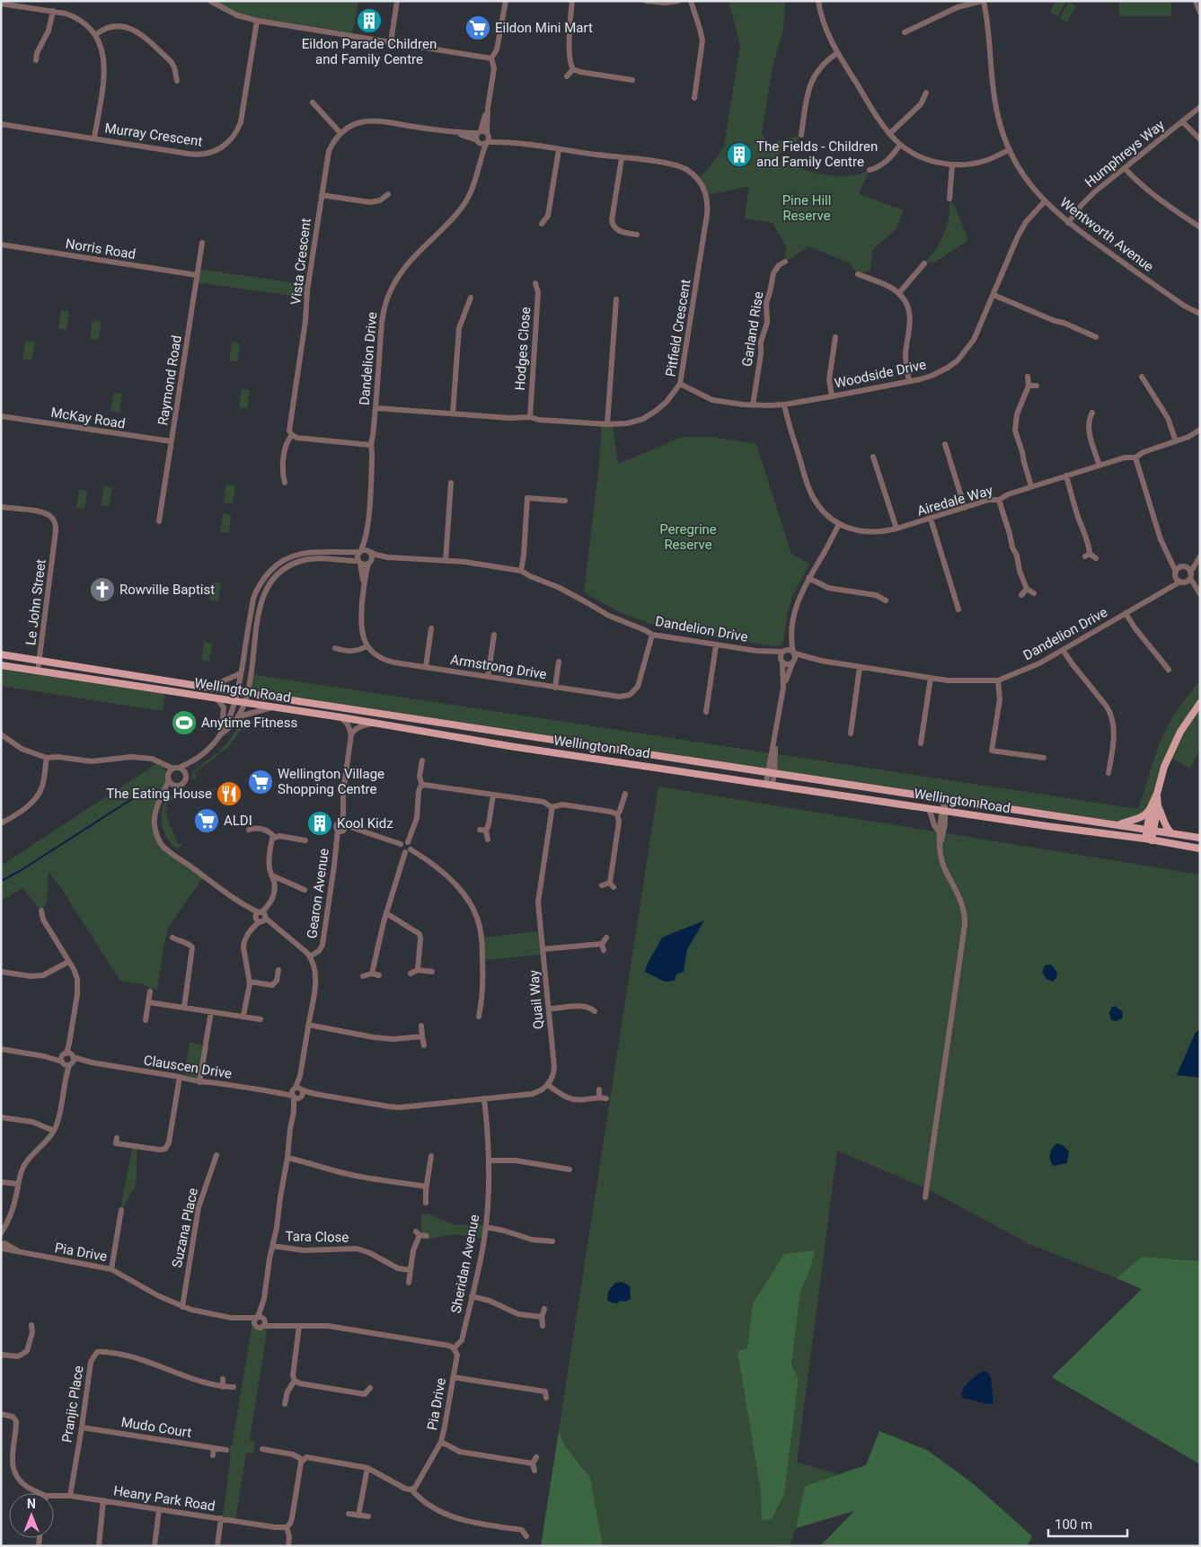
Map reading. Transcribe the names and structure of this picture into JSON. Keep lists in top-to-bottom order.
{
  "streets": {
    "main road": ["Wellington Road"],
    "street": [
      "Murray Crescent",
      "Humphreys Way",
      "Wentworth Avenue",
      "Norris Road",
      "Vista Crescent",
      "Pitfield Crescent",
      "Garland Rise",
      "Hodges Close",
      "Dandelion Drive",
      "Woodside Drive",
      "Raymond Road",
      "McKay Road",
      "Airedale Way",
      "Le John Street",
      "Armstrong Drive",
      "Gearon Avenue",
      "Quail Way",
      "Clauscen Drive",
      "Suzana Place",
      "Tara Close",
      "Pia Drive",
      "Sheridan Avenue",
      "Pranjic Place",
      "Mudo Court",
      "Heany Park Road"
    ]
  },
  "crossings": [
    ["Humphreys Way", "Wentworth Avenue"],
    ["Wentworth Avenue", "Woodside Drive"],
    ["Norris Road", "Raymond Road"],
    ["Vista Crescent", "Pitfield Crescent"],
    ["Vista Crescent", "Dandelion Drive"],
    ["Pitfield Crescent", "Hodges Close"],
    ["Pitfield Crescent", "Dandelion Drive"],
    ["Pitfield Crescent", "Woodside Drive"],
    ["Garland Rise", "Woodside Drive"],
    ["Dandelion Drive", "Armstrong Drive"],
    ["Woodside Drive", "Airedale Way"],
    ["Raymond Road", "McKay Road"],
    ["Le John Street", "Wellington Road"],
    ["Gearon Avenue", "Clauscen Drive"],
    ["Suzana Place", "Pia Drive"],
    ["Pia Drive", "Sheridan Avenue"],
    ["Pranjic Place", "Mudo Court"],
    ["Pranjic Place", "Heany Park Road"]
  ],
  "parks": ["Pine Hill Reserve", "Peregrine Reserve"],
  "places": {
    "building": ["Eildon Parade Children and Family Centre", "The Fields - Children and Family Centre", "Kool Kidz"],
    "supermarket": ["Eildon Mini Mart", "Wellington Village Shopping Centre", "ALDI"],
    "church": ["Rowville Baptist"],
    "sports": ["Anytime Fitness"],
    "restaurant": ["The Eating House"]
  },
  "scale_bar": "100 m",
  "north": "top"
}
